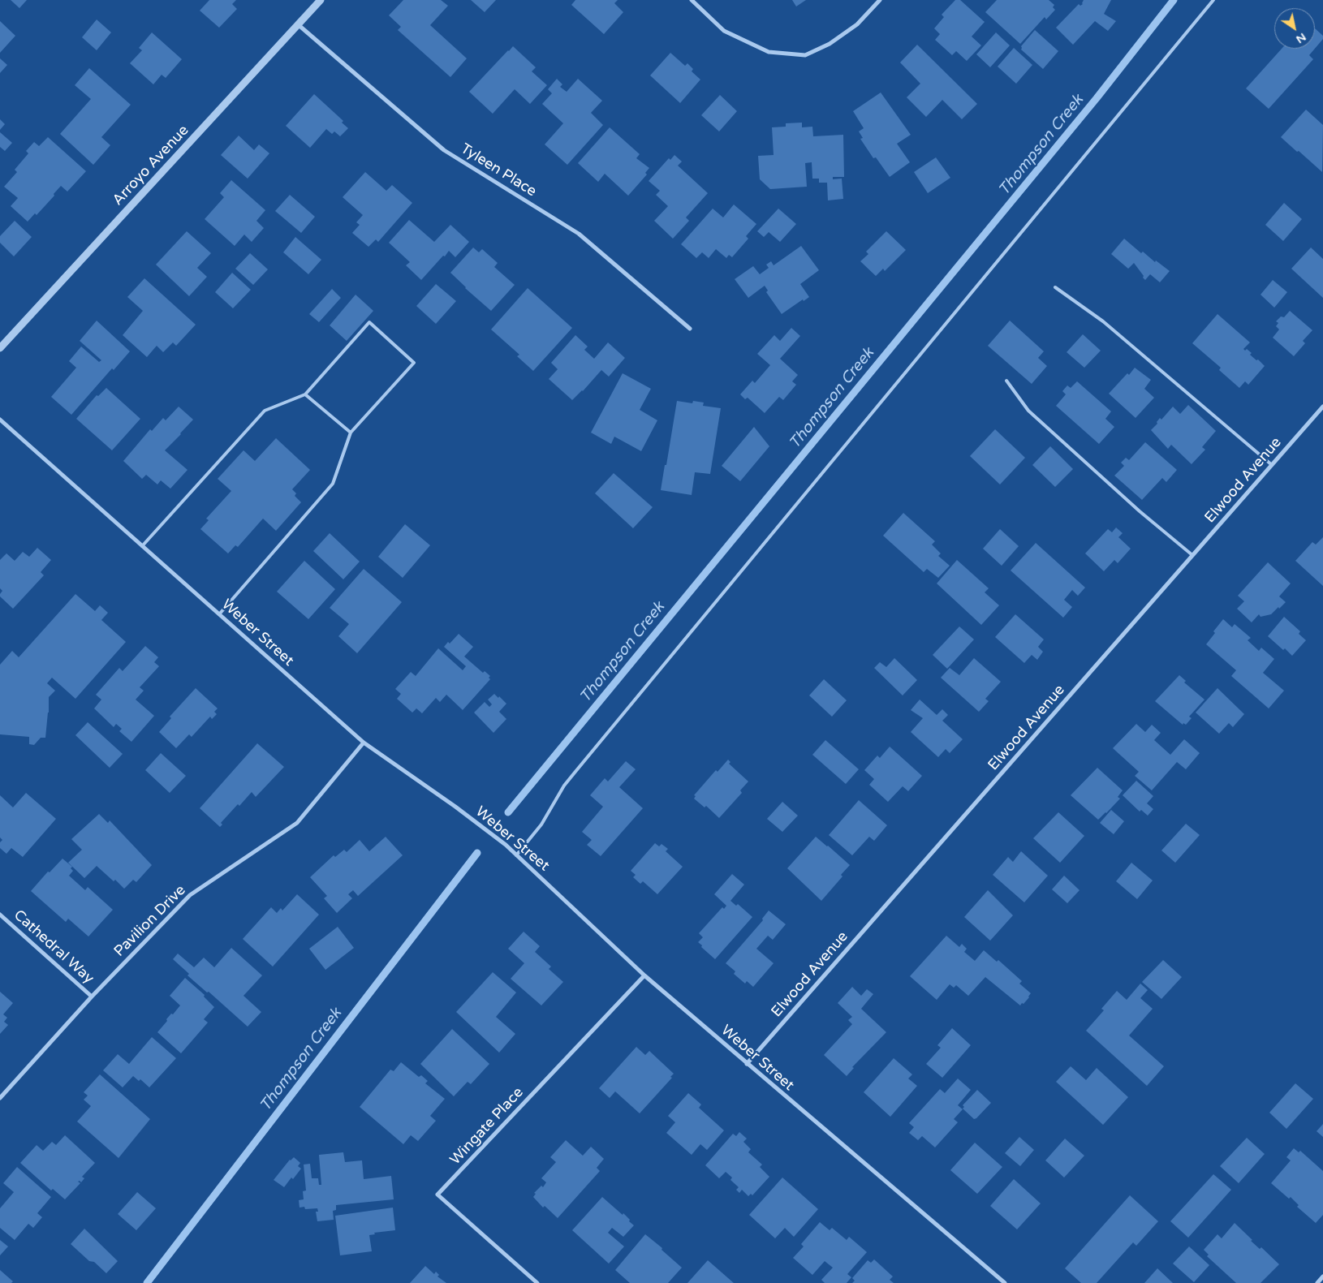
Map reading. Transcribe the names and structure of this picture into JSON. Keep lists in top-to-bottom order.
{
  "streets": {
    "street": [
      "Arroyo Avenue",
      "Tyleen Place",
      "Elwood Avenue",
      "Weber Street",
      "Pavilion Drive",
      "Cathedral Way",
      "Wingate Place"
    ]
  },
  "crossings": [
    ["Arroyo Avenue", "Tyleen Place"],
    ["Elwood Avenue", "Weber Street"],
    ["Weber Street", "Pavilion Drive"],
    ["Weber Street", "Wingate Place"],
    ["Pavilion Drive", "Cathedral Way"]
  ],
  "water": ["Thompson Creek"],
  "north": "bottom right"
}
